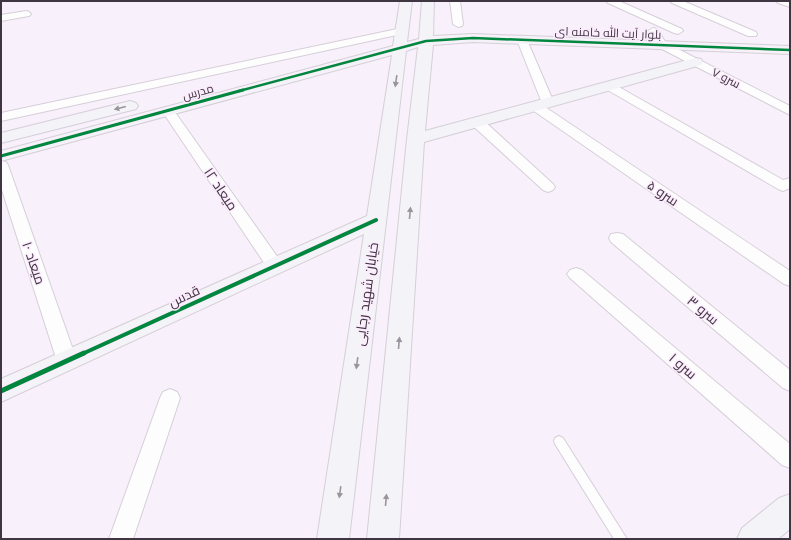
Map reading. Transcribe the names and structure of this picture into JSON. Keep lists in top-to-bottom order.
{
  "streets": {
    "street": [
      "بلوار آیت الله خامنه ای",
      "سرو ۷",
      "مدرس",
      "میعاد ۱۲",
      "سرو ۵",
      "میعاد ۱۰",
      "خیابان شهید رجایی",
      "قدس",
      "سرو ۳",
      "سرو ۱"
    ]
  },
  "crossings": [
    ["بلوار آیت الله خامنه ای", "سرو ۷"],
    ["بلوار آیت الله خامنه ای", "مدرس"],
    ["مدرس", "میعاد ۱۲"],
    ["مدرس", "خیابان شهید رجایی"],
    ["میعاد ۱۲", "قدس"],
    ["میعاد ۱۰", "قدس"],
    ["خیابان شهید رجایی", "قدس"]
  ]
}
